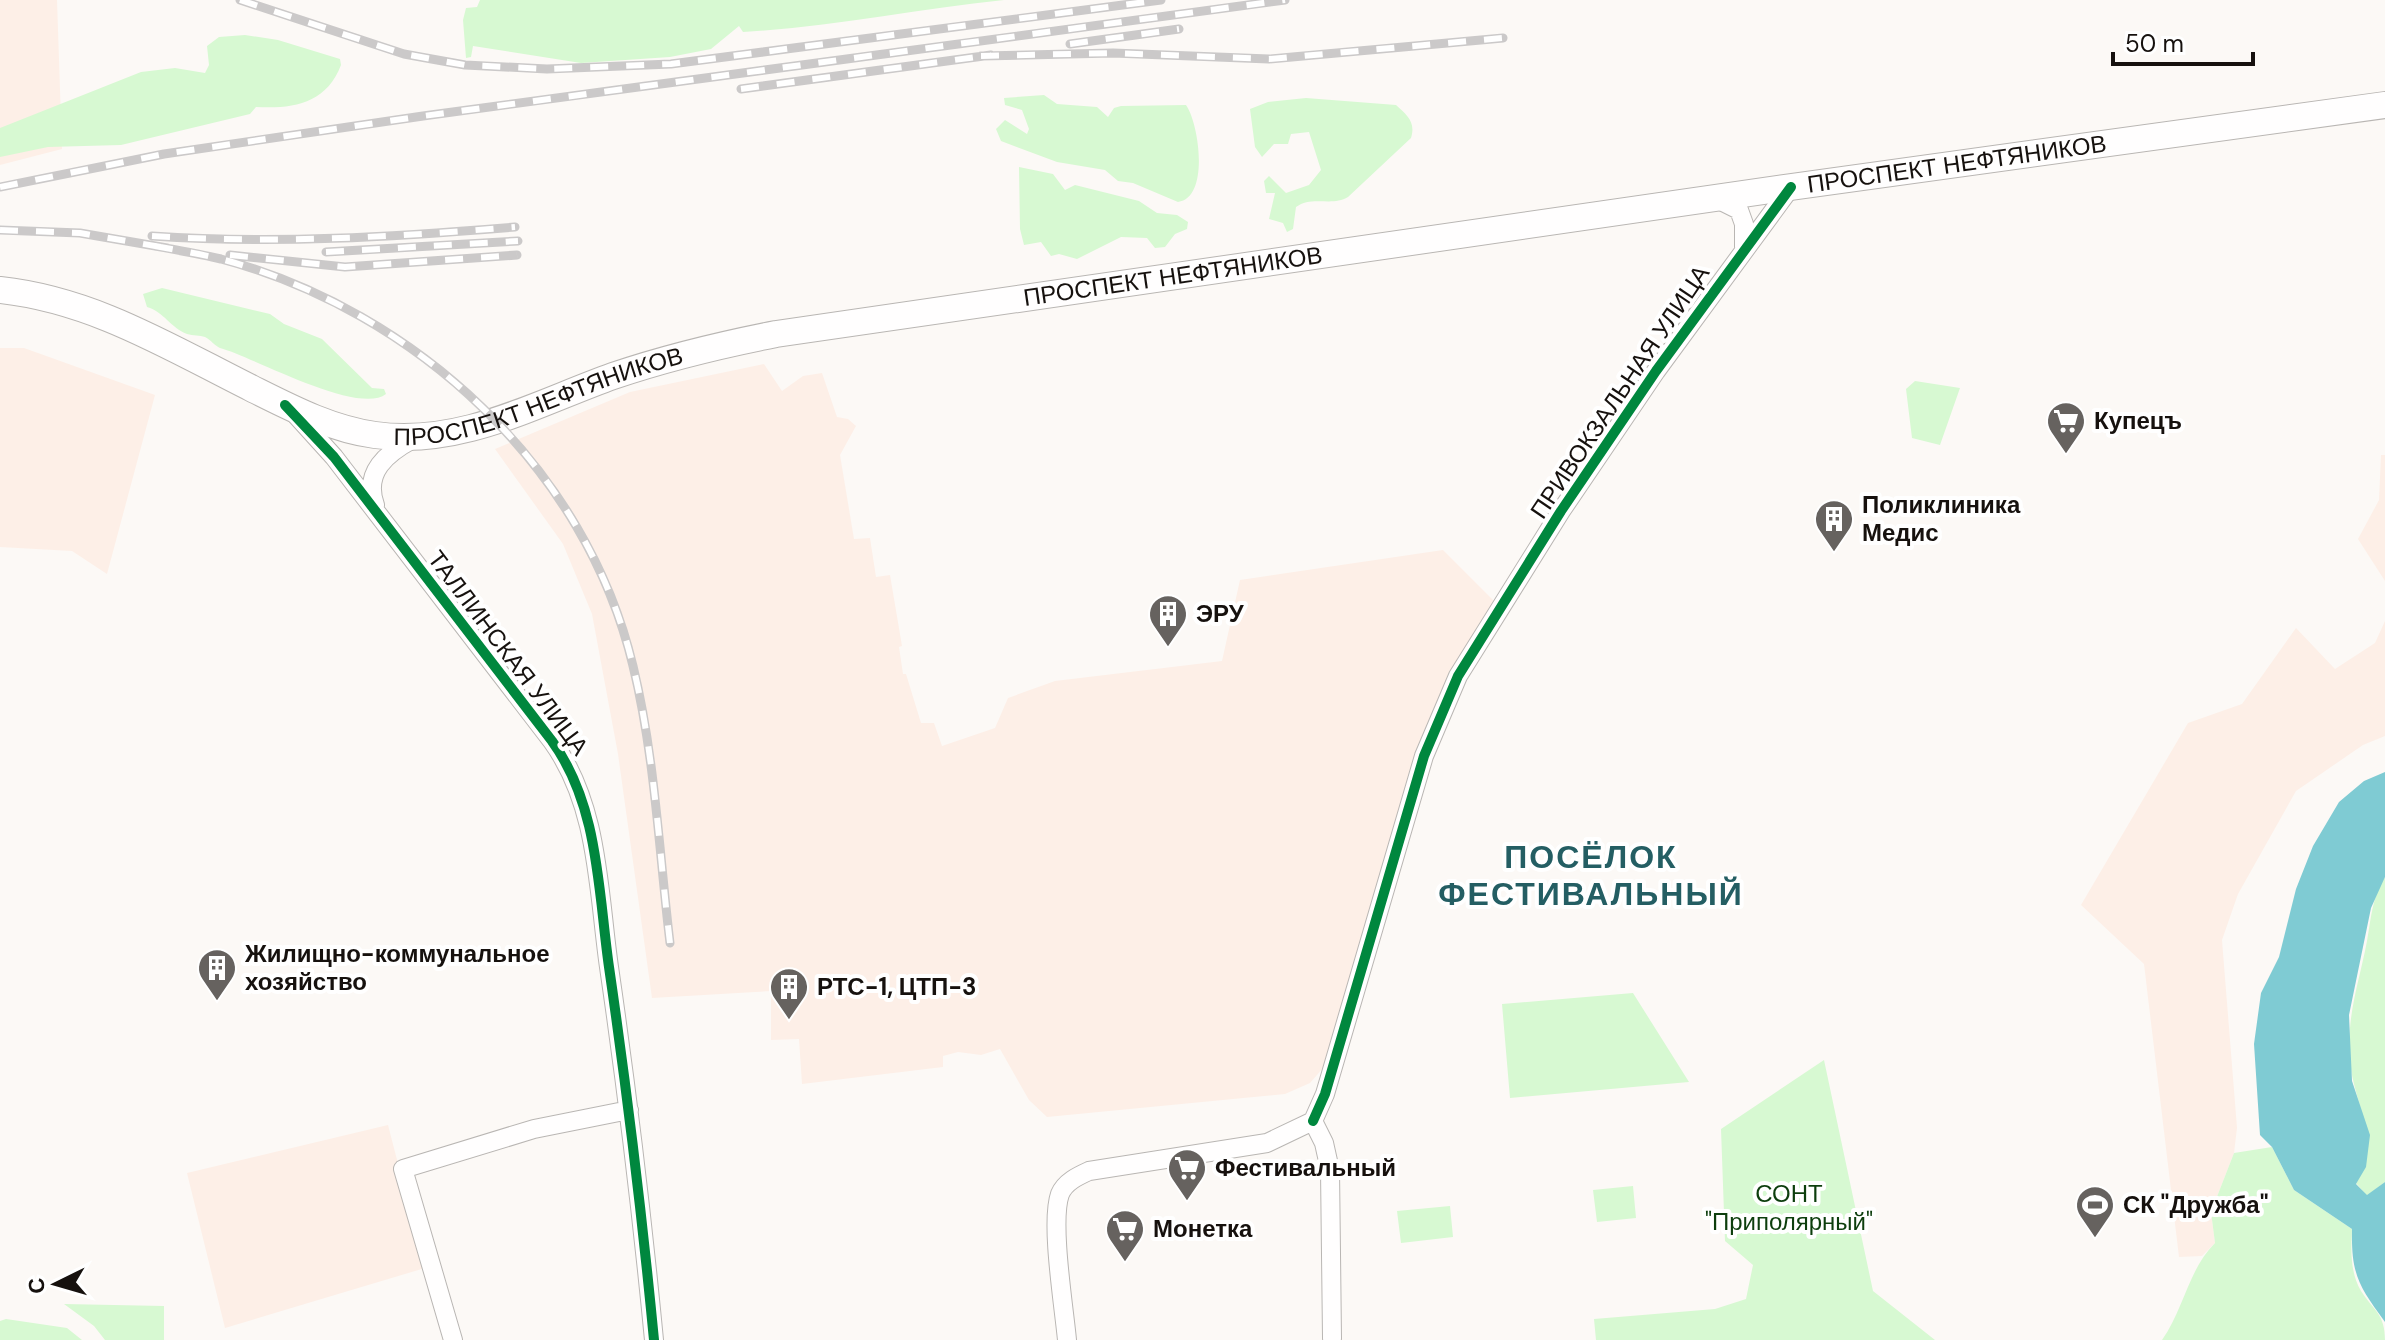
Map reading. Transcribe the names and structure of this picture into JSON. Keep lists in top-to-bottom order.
{
  "streets": {
    "main road": ["ПРОСПЕКТ НЕФТЯНИКОВ"],
    "street": ["ПРИВОКЗАЛЬНАЯ УЛИЦА", "ТАЛЛИНСКАЯ УЛИЦА"]
  },
  "crossings": [
    ["ПРОСПЕКТ НЕФТЯНИКОВ", "ПРИВОКЗАЛЬНАЯ УЛИЦА"],
    ["ПРОСПЕКТ НЕФТЯНИКОВ", "ТАЛЛИНСКАЯ УЛИЦА"]
  ],
  "districts": ["ПОСЁЛОК ФЕСТИВАЛЬНЫЙ"],
  "parks": ["СОНТ \"Приполярный\""],
  "places": {
    "supermarket": ["Купецъ", "Фестивальный", "Монетка"],
    "building": [
      "Поликлиника Медис",
      "ЭРУ",
      "Жилищно-коммунальное хозяйство",
      "РТС-1, ЦТП-3"
    ],
    "sports": ["СК \"Дружба\""]
  },
  "scale_bar": "50 m",
  "north": "left"
}
